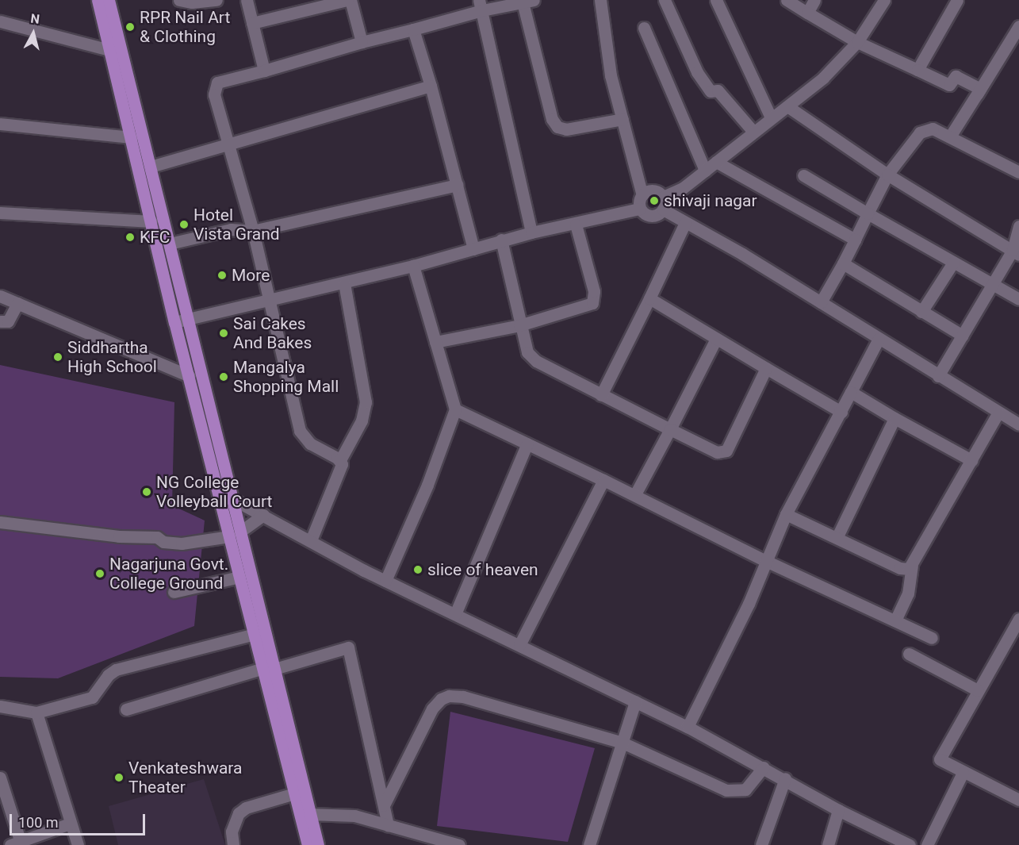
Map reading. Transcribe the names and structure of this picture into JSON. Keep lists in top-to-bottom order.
{
  "places": [
    "RPR Nail Art & Clothing",
    "shivaji nagar",
    "Hotel Vista Grand",
    "KFC",
    "More",
    "Sai Cakes And Bakes",
    "Siddhartha High School",
    "Mangalya Shopping Mall",
    "NG College Volleyball Court",
    "slice of heaven",
    "Nagarjuna Govt. College Ground",
    "Venkateshwara Theater"
  ],
  "scale_bar": "100 m",
  "north": "top"
}
